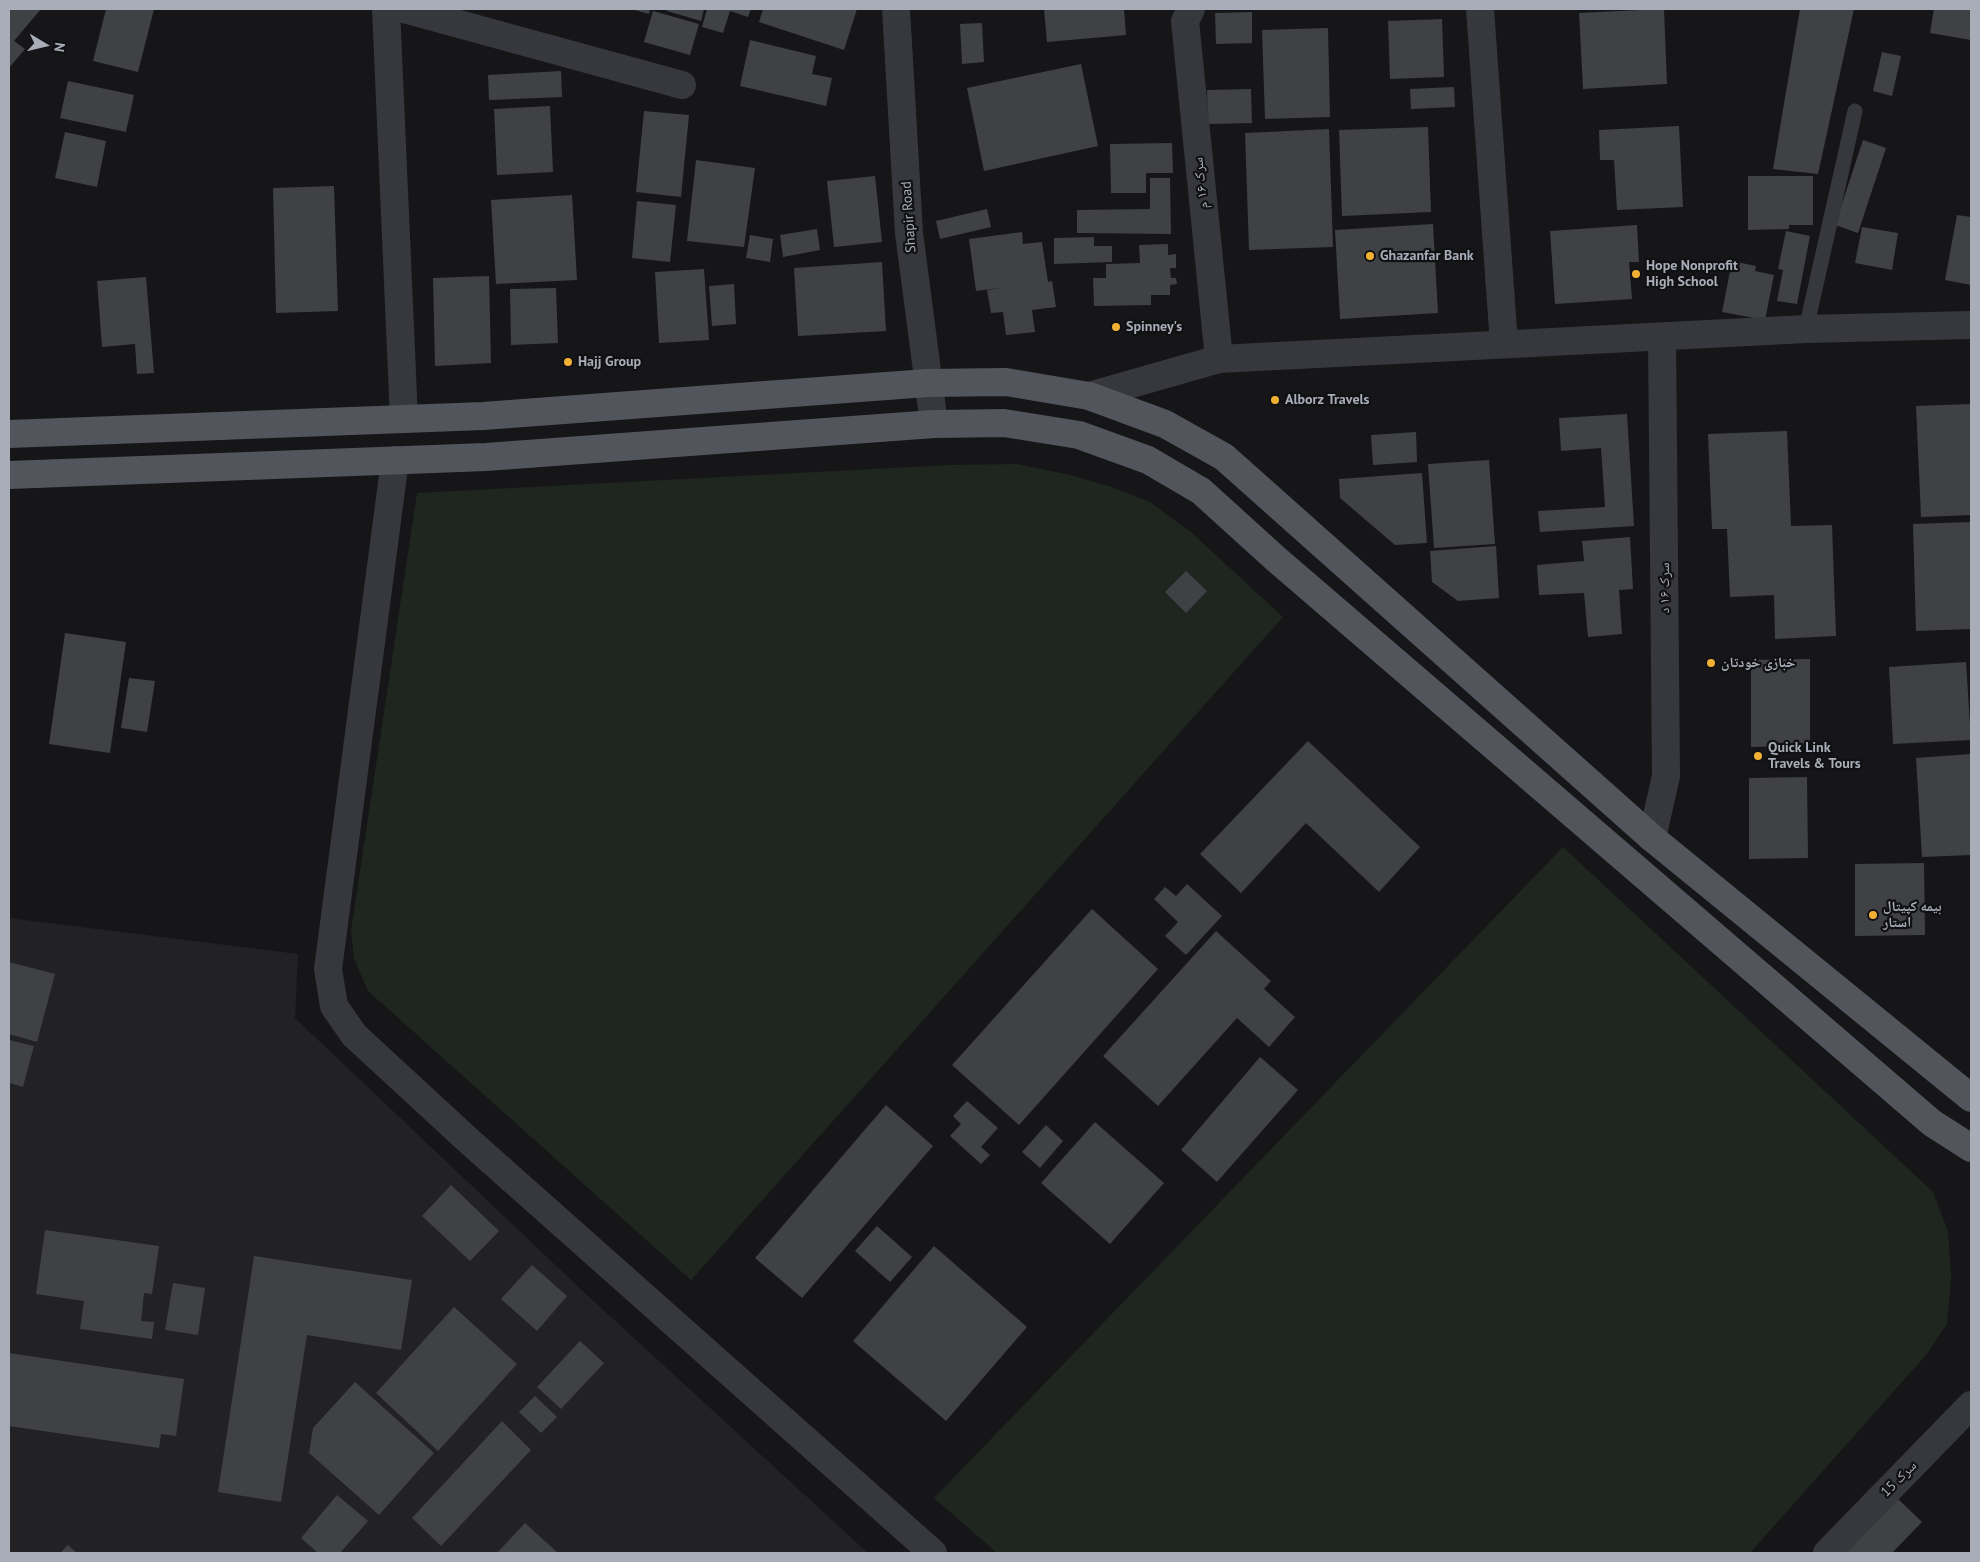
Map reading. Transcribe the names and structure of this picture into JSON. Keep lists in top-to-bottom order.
{
  "streets": {
    "street": [
      "سرک ۱۶ م",
      "Shapir Road",
      "سرک ۱۶ د",
      "سرک 15"
    ]
  },
  "places": [
    "Ghazanfar Bank",
    "Hope Nonprofit High School",
    "Spinney's",
    "Hajj Group",
    "Alborz Travels",
    "خبازی خودتان",
    "Quick Link Travels & Tours",
    "بیمه کپیتال استار"
  ],
  "north": "right"
}
